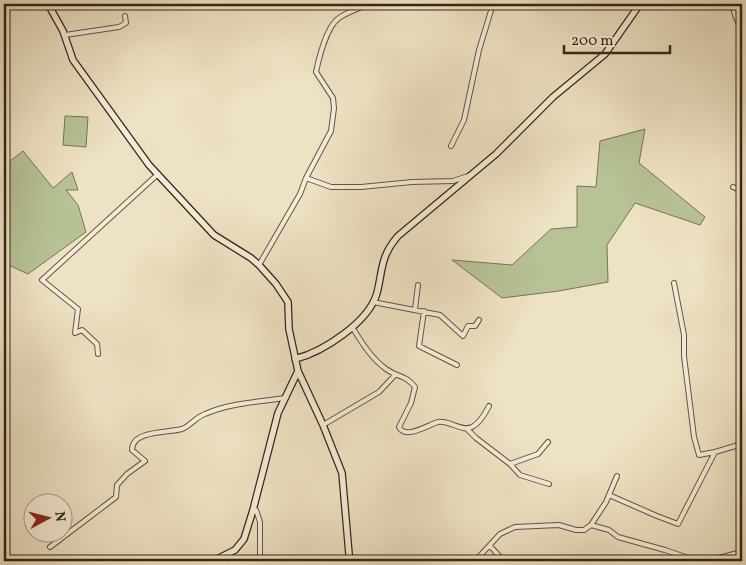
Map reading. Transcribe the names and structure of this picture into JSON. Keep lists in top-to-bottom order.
{
  "scale_bar": "200 m",
  "north": "right"
}
